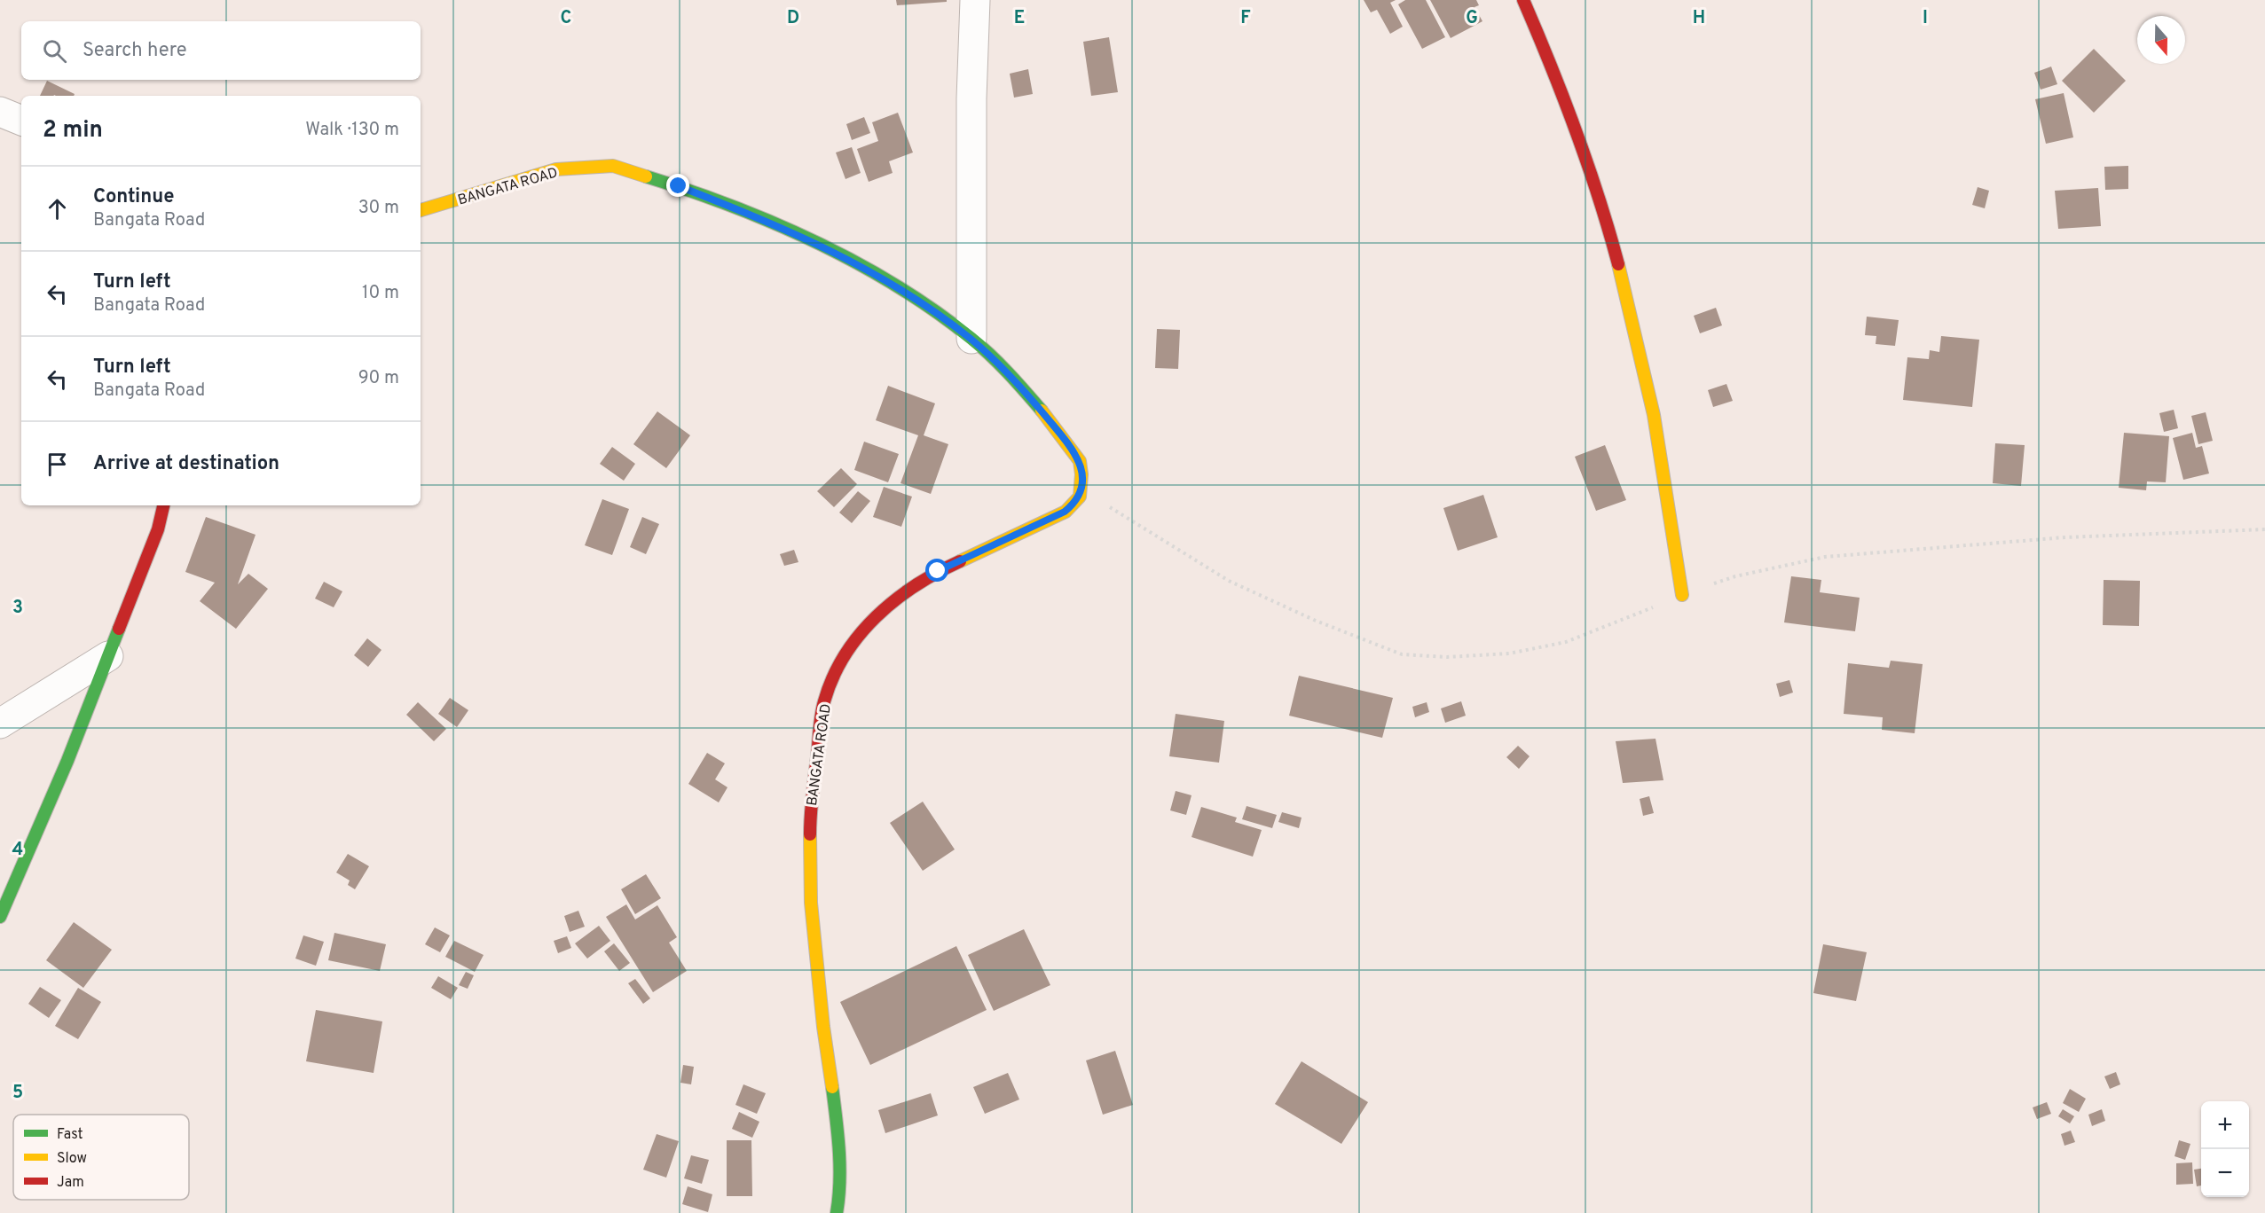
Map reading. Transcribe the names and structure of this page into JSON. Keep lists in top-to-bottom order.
{
  "streets": {
    "street": ["BANGATA ROAD"]
  },
  "legend": ["Fast", "Slow", "Jam"],
  "north": "bottom",
  "page": {
    "search": "Search here",
    "heading": ["2 min", "Walk · 130 m"],
    "list": [
      ["Continue", "Bangata Road", "30 m"],
      ["Turn left", "Bangata Road", "10 m"],
      ["Turn left", "Bangata Road", "90 m"],
      "Arrive at destination"
    ],
    "map_buttons": ["+", "−"]
  },
  "grid": {
    "columns": [
      "C",
      "D",
      "E",
      "F",
      "G",
      "H",
      "I"
    ],
    "rows": ["3", "4", "5"]
  }
}
